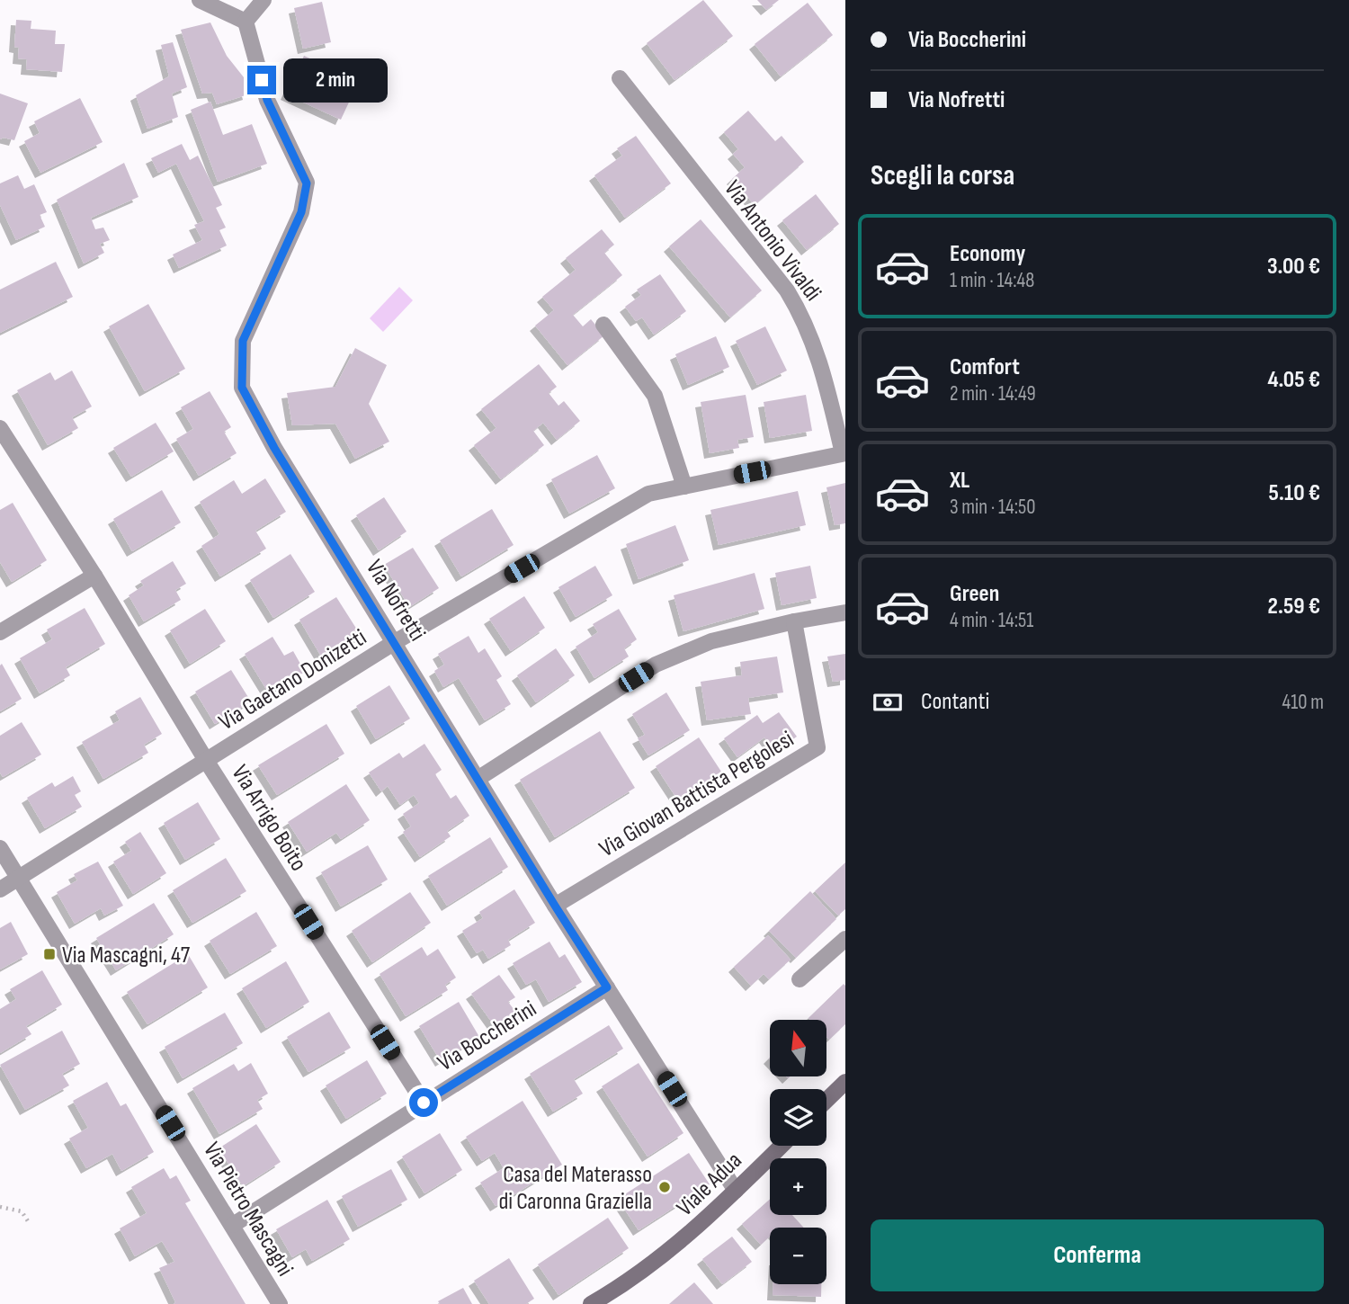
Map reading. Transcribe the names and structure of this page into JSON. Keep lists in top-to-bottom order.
{
  "streets": {
    "main road": ["Viale Adua"],
    "street": [
      "Via Antonio Vivaldi",
      "Via Nofretti",
      "Via Gaetano Donizetti",
      "Via Giovan Battista Pergolesi",
      "Via Arrigo Boito",
      "Via Boccherini",
      "Via Pietro Mascagni"
    ]
  },
  "crossings": [
    ["Via Antonio Vivaldi", "Via Gaetano Donizetti"],
    ["Via Nofretti", "Via Gaetano Donizetti"],
    ["Via Nofretti", "Via Giovan Battista Pergolesi"],
    ["Via Nofretti", "Via Boccherini"],
    ["Via Nofretti", "Viale Adua"],
    ["Via Gaetano Donizetti", "Via Arrigo Boito"],
    ["Via Gaetano Donizetti", "Via Pietro Mascagni"],
    ["Via Arrigo Boito", "Via Boccherini"],
    ["Via Boccherini", "Via Pietro Mascagni"]
  ],
  "places": {
    "transit": ["Via Mascagni, 47"],
    "other": ["Casa del Materasso di Caronna Graziella"]
  },
  "north": "top",
  "page": {
    "banner": ["Via Boccherini", "Via Nofretti"],
    "bubble": "2 min",
    "heading": "Scegli la corsa",
    "list": [
      {
        "name": "Economy",
        "note": "1 min · 14:48",
        "value": "3.00 €"
      },
      {
        "name": "Comfort",
        "note": "2 min · 14:49",
        "value": "4.05 €"
      },
      {
        "name": "XL",
        "note": "3 min · 14:50",
        "value": "5.10 €"
      },
      {
        "name": "Green",
        "note": "4 min · 14:51",
        "value": "2.59 €"
      }
    ],
    "pay": ["Contanti", "410 m"],
    "map_buttons": ["+", "−"],
    "buttons": "Conferma"
  }
}
